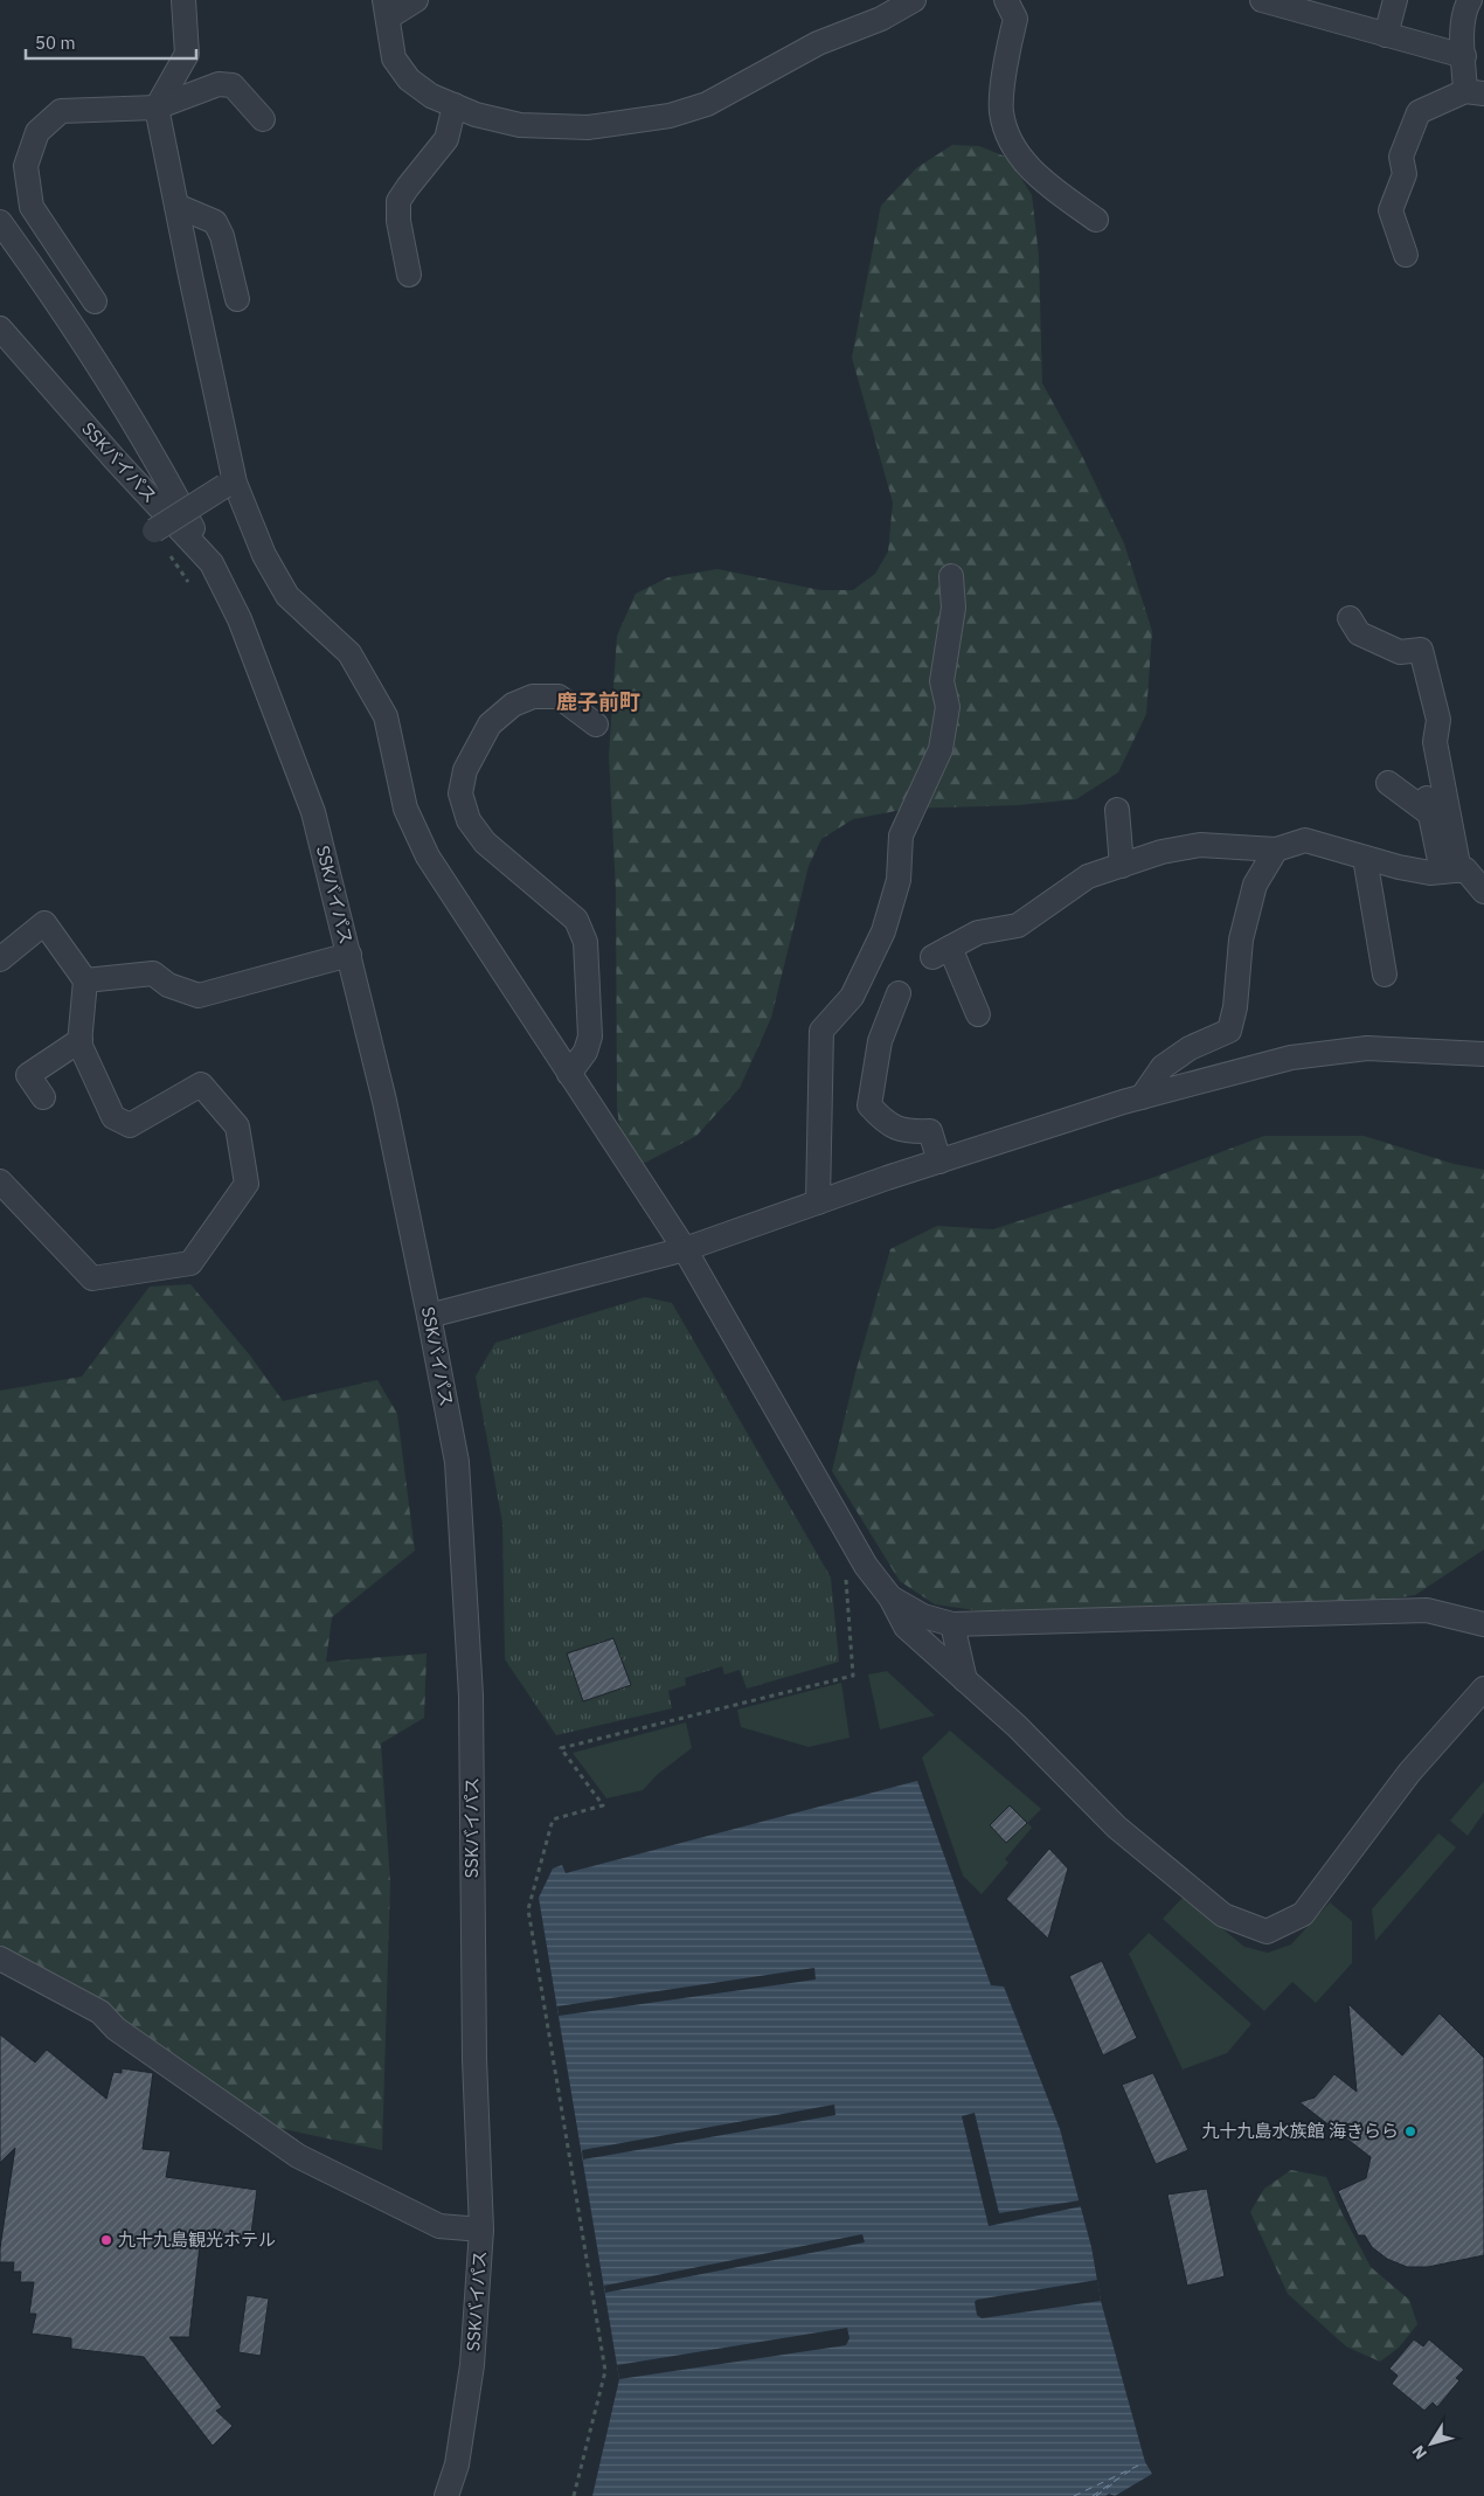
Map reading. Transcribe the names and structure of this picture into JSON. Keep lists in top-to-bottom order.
{
  "streets": {
    "street": ["SSKバイパス"]
  },
  "districts": ["鹿子前町"],
  "places": ["九十九島水族館 海きらら", "九十九島観光ホテル"],
  "scale_bar": "50 m",
  "north": "bottom left"
}
